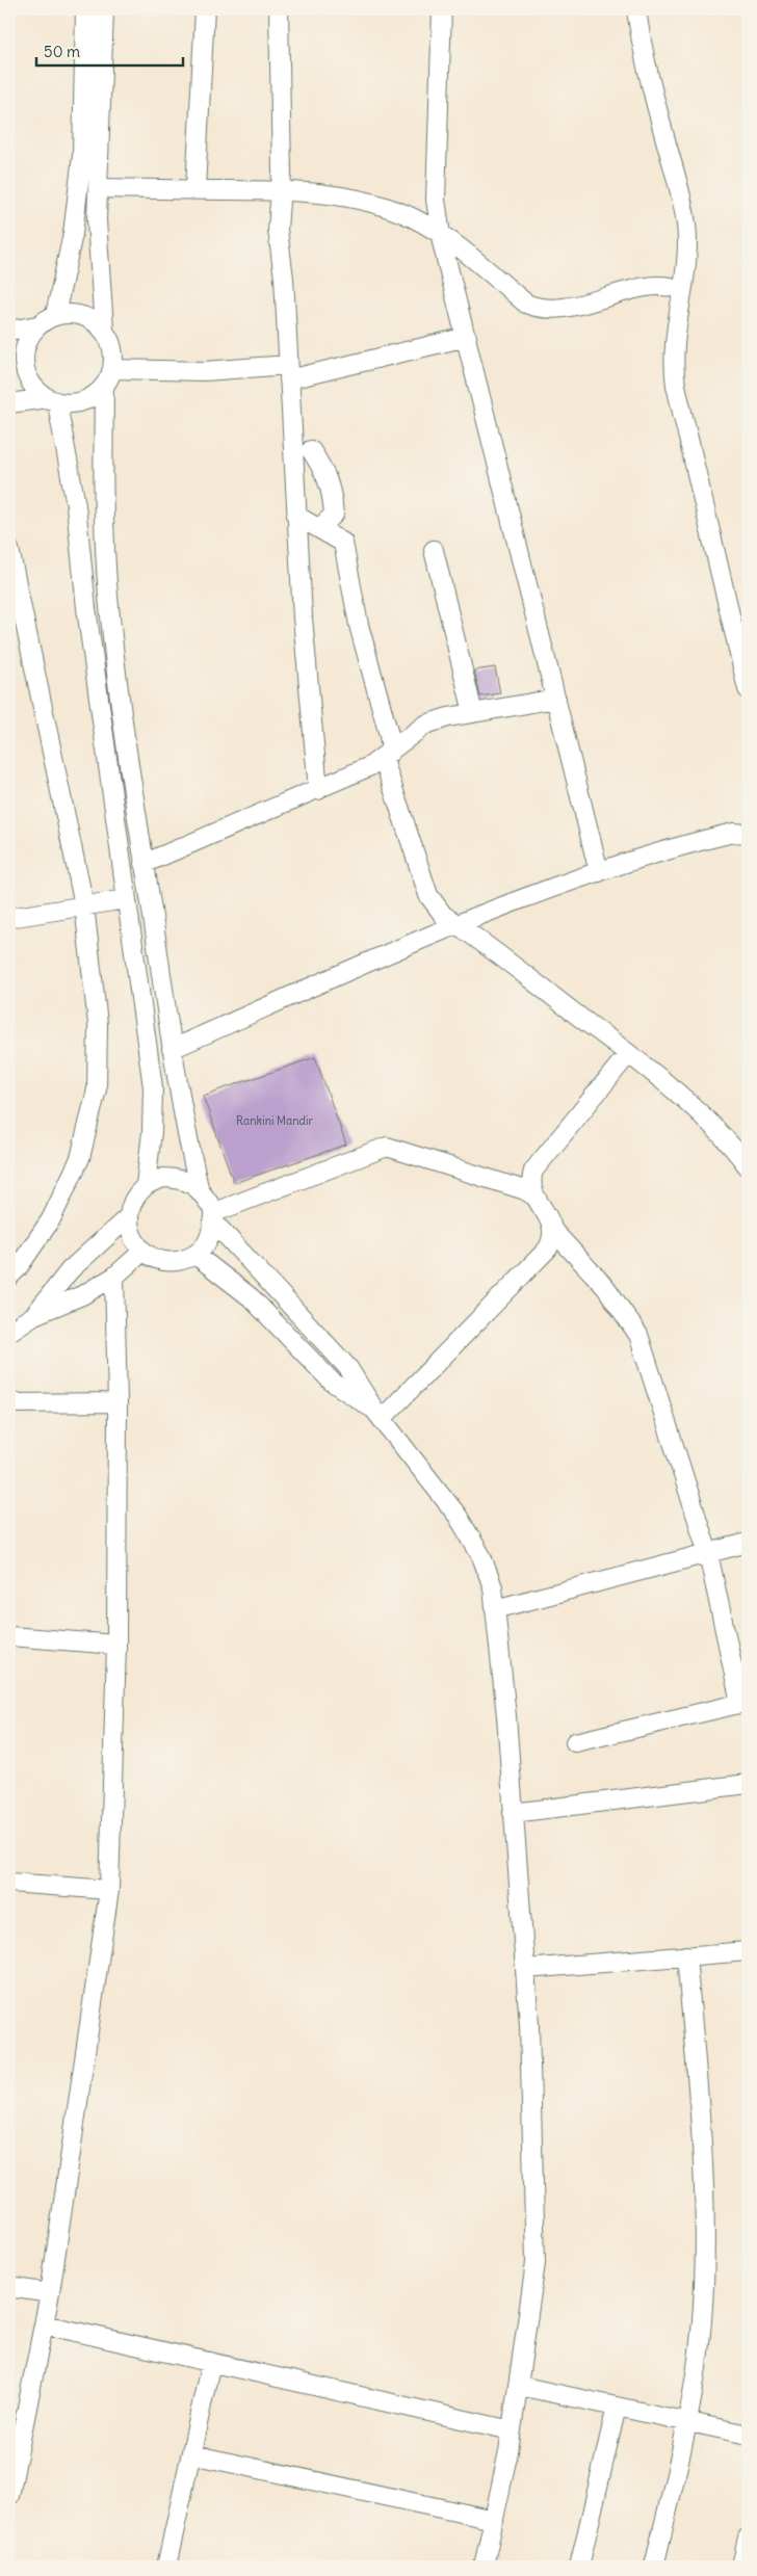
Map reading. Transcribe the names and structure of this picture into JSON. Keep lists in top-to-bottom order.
{
  "house_numbers": ["Rankini Mandir"],
  "scale_bar": "50 m"
}
